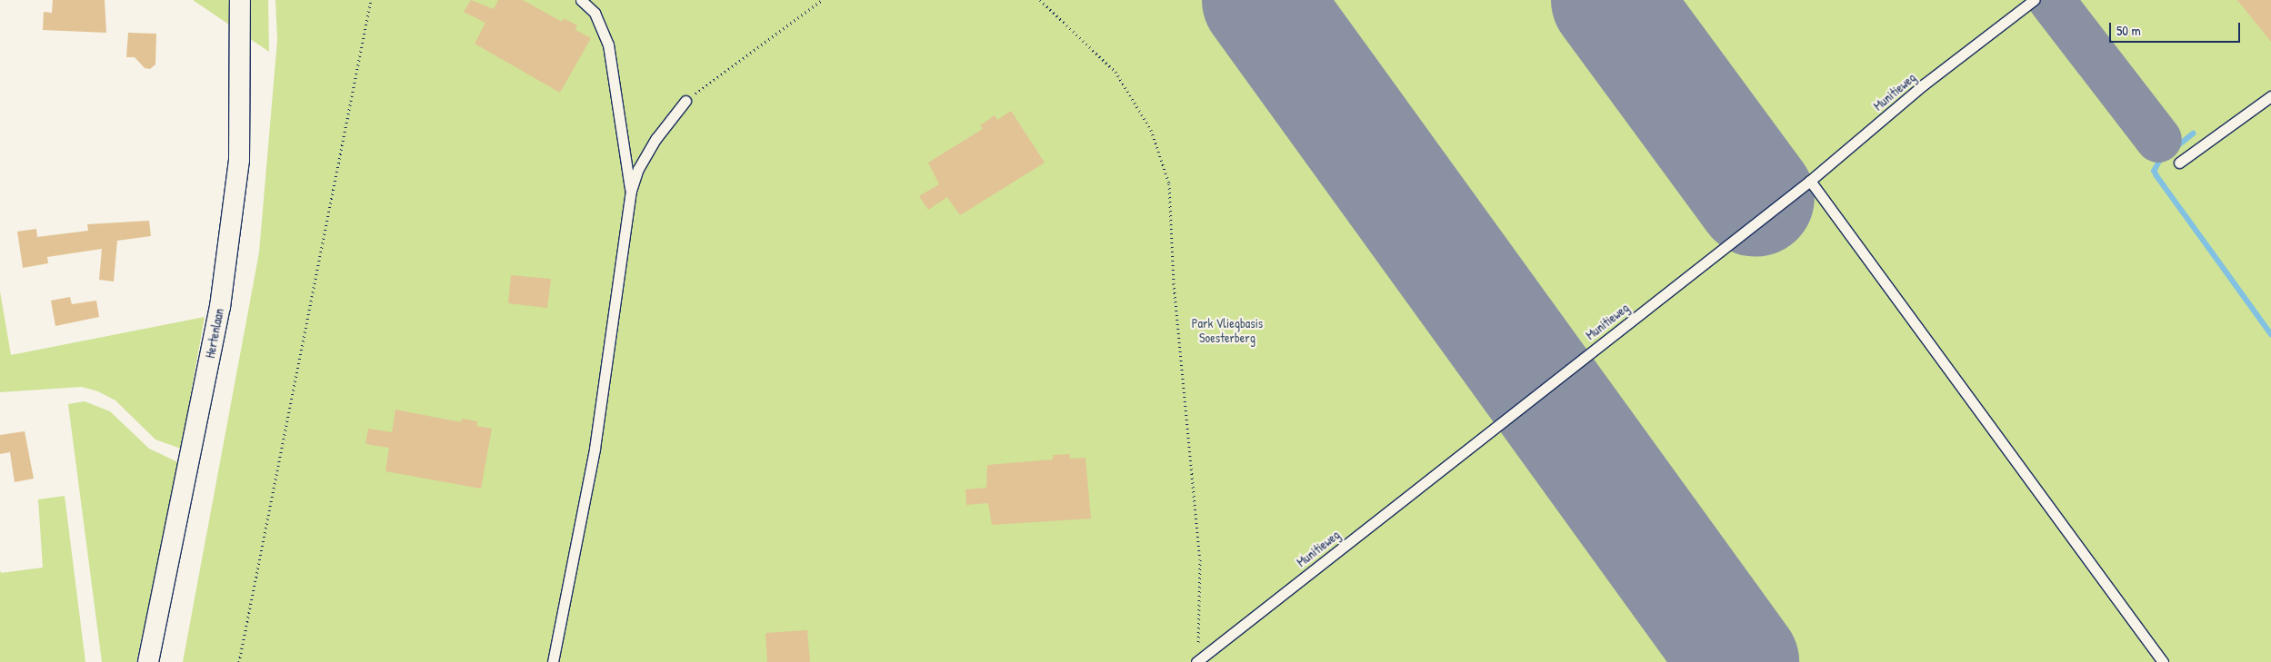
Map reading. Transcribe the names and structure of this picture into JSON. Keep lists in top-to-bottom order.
{
  "streets": {
    "street": ["Hertenlaan"],
    "lane": ["Munitieweg"]
  },
  "parks": ["Park Vliegbasis Soesterberg"],
  "scale_bar": "50 m"
}
